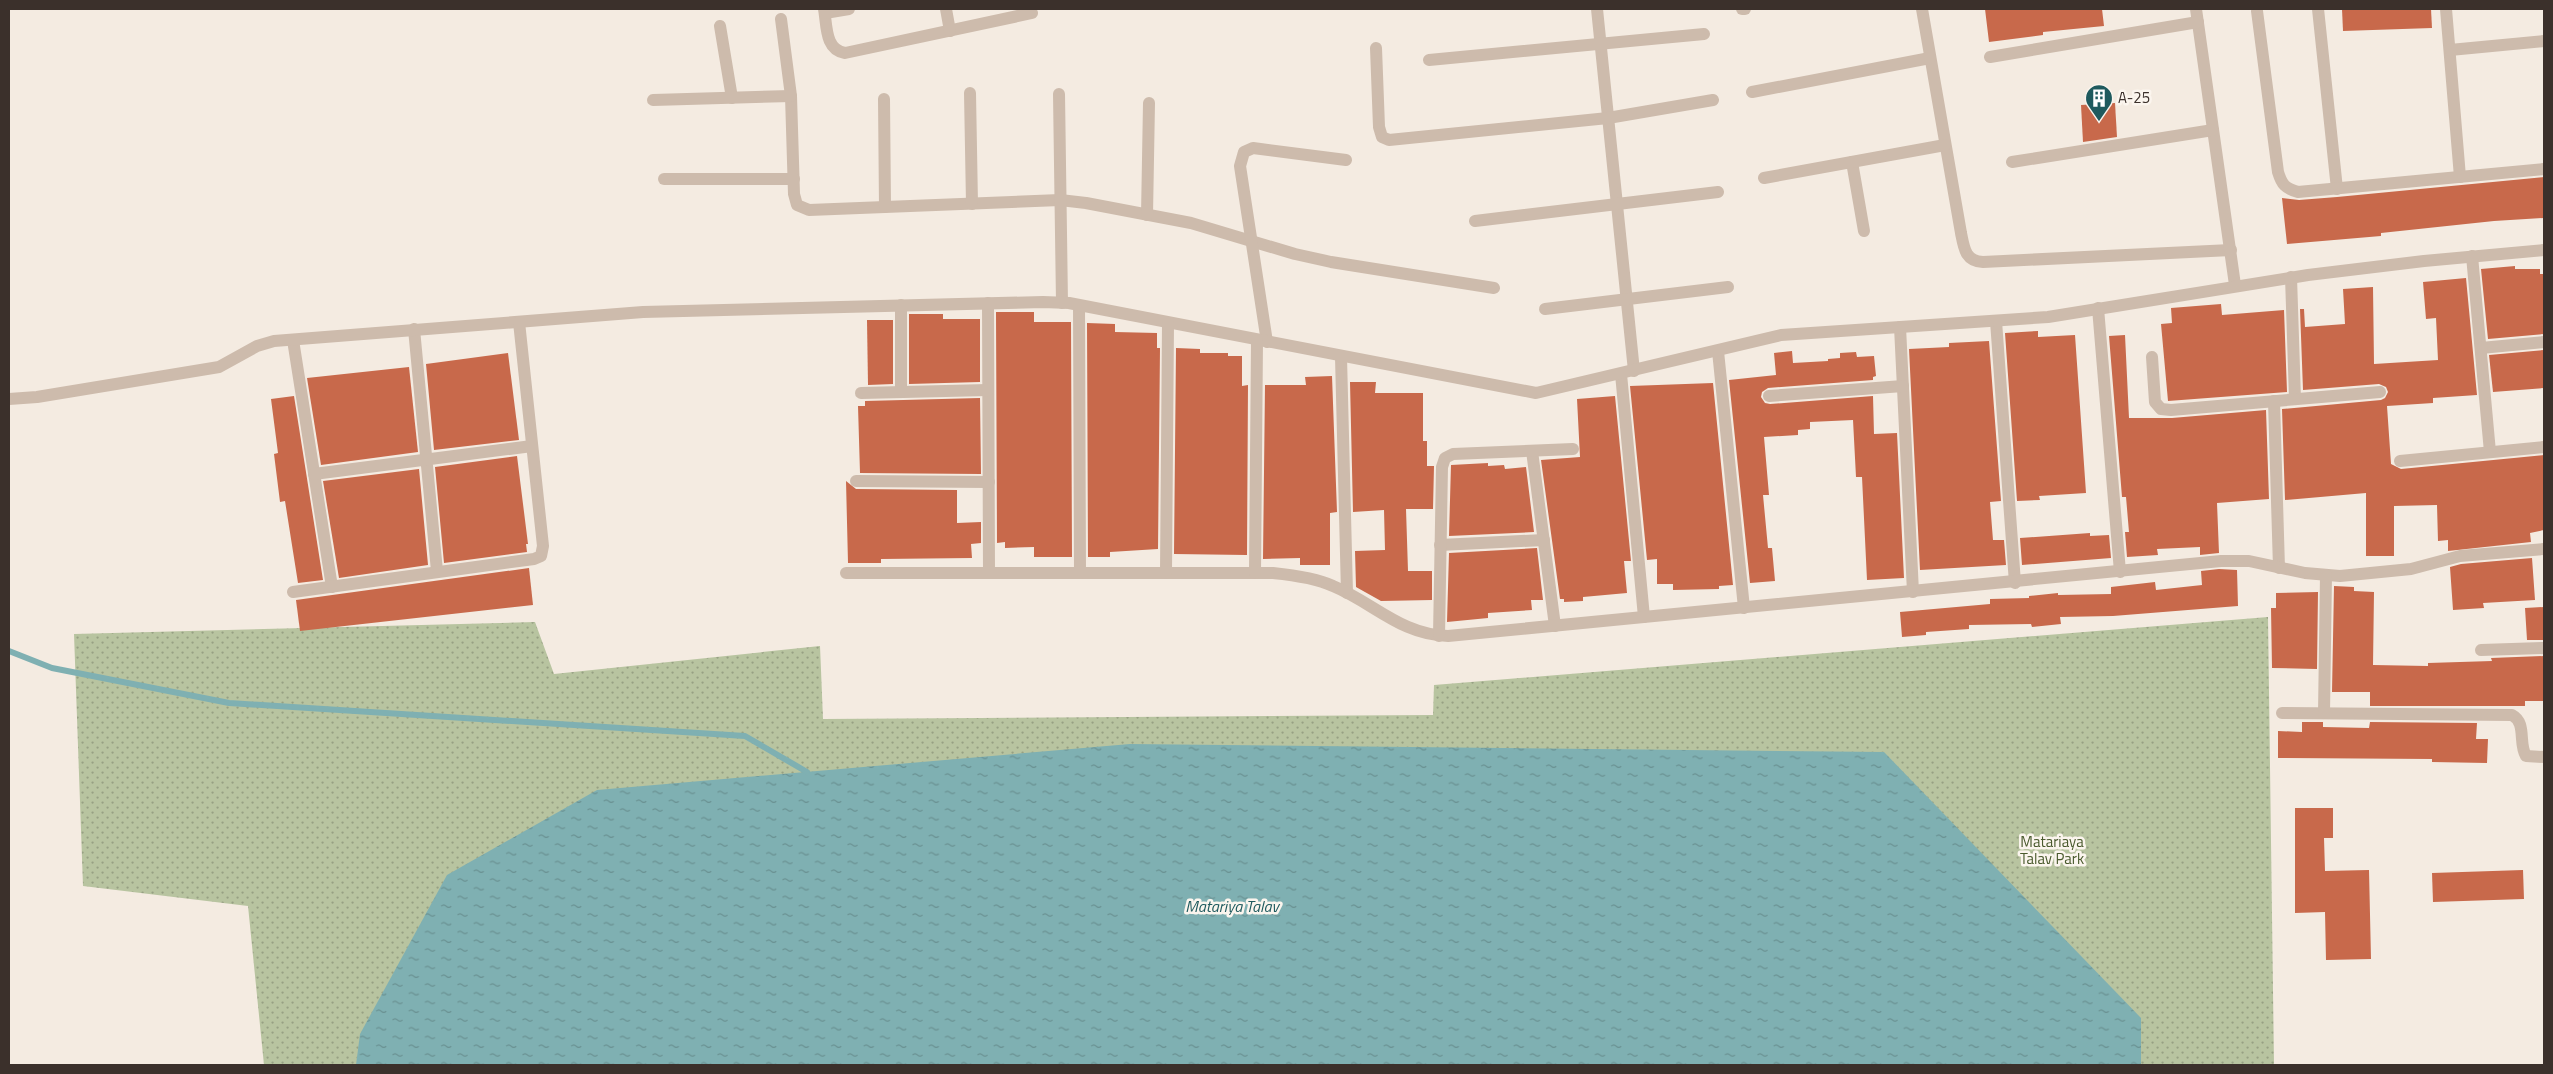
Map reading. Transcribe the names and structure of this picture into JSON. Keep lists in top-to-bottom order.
{
  "water": ["Matariya Talav"],
  "parks": ["Matariaya Talav Park"],
  "places": {
    "building": ["A-25"]
  }
}
